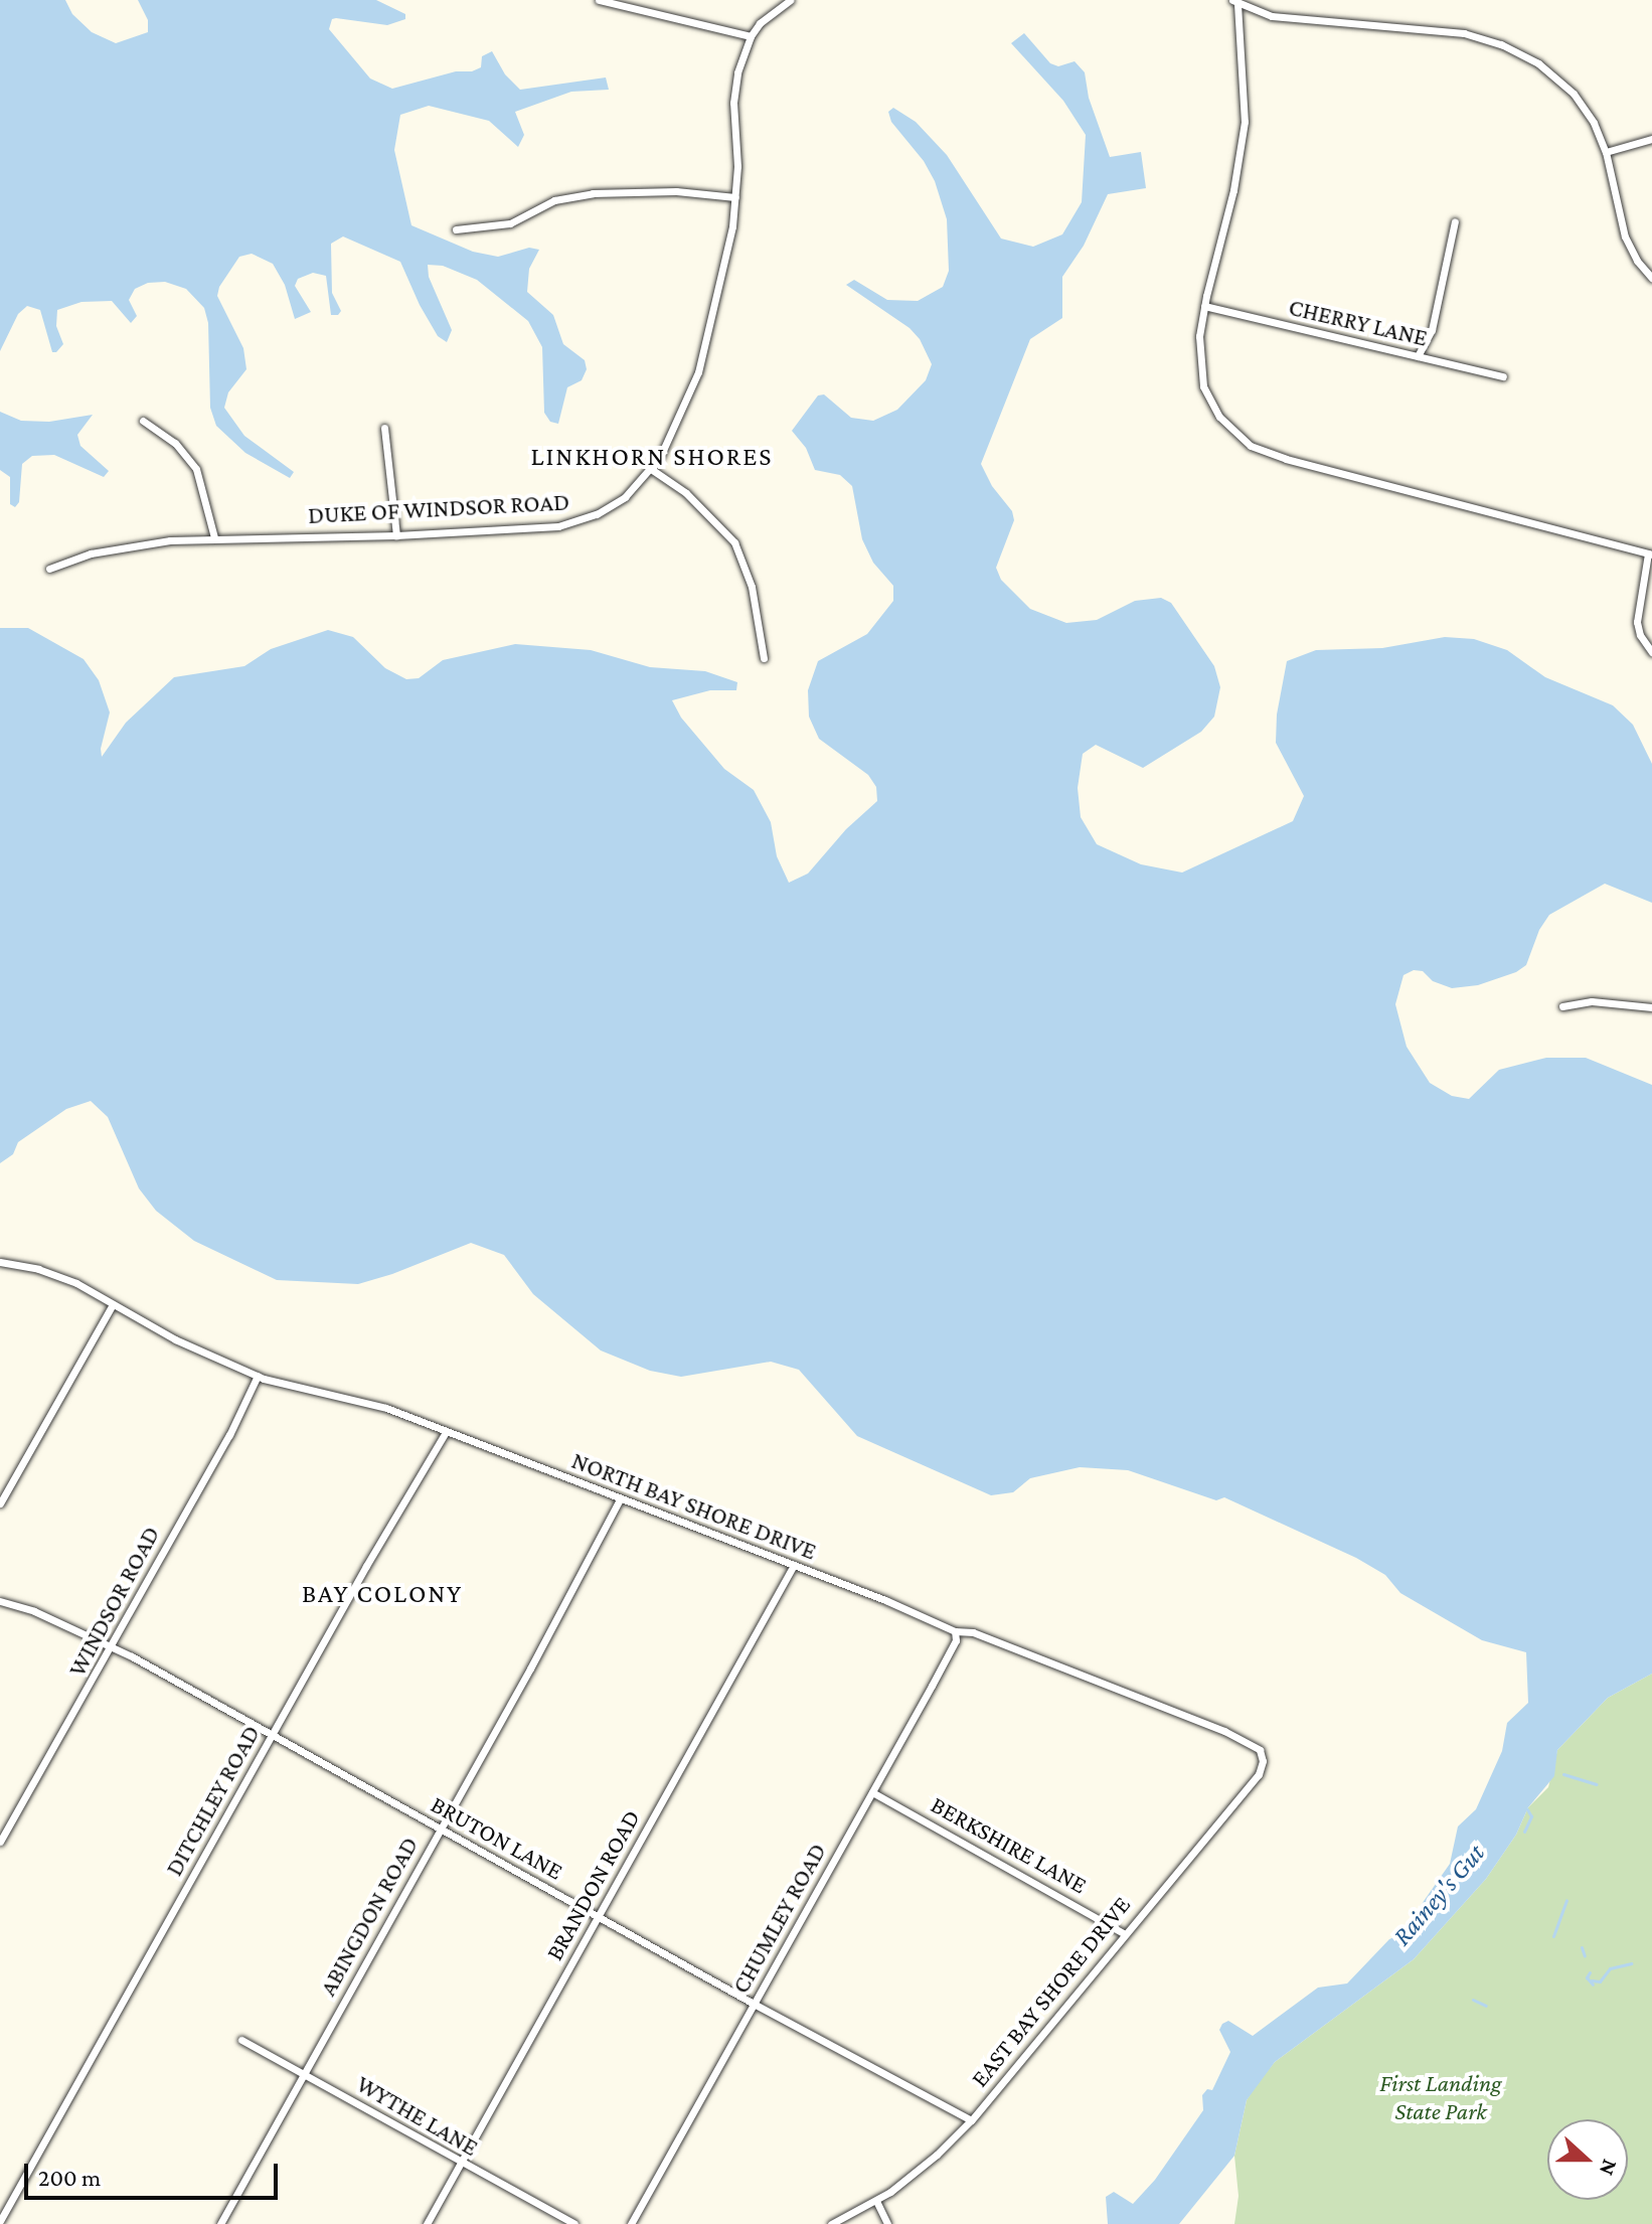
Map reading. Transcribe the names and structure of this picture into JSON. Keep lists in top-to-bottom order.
{
  "streets": {
    "street": [
      "CHERRY LANE",
      "DUKE OF WINDSOR ROAD",
      "NORTH BAY SHORE DRIVE",
      "WINDSOR ROAD",
      "DITCHLEY ROAD",
      "BRUTON LANE",
      "BERKSHIRE LANE",
      "BRANDON ROAD",
      "ABINGDON ROAD",
      "CHUMLEY ROAD",
      "EAST BAY SHORE DRIVE",
      "WYTHE LANE"
    ]
  },
  "crossings": [
    ["NORTH BAY SHORE DRIVE", "WINDSOR ROAD"],
    ["NORTH BAY SHORE DRIVE", "DITCHLEY ROAD"],
    ["NORTH BAY SHORE DRIVE", "BRANDON ROAD"],
    ["NORTH BAY SHORE DRIVE", "ABINGDON ROAD"],
    ["NORTH BAY SHORE DRIVE", "CHUMLEY ROAD"],
    ["NORTH BAY SHORE DRIVE", "EAST BAY SHORE DRIVE"],
    ["WINDSOR ROAD", "BRUTON LANE"],
    ["DITCHLEY ROAD", "BRUTON LANE"],
    ["BRUTON LANE", "BRANDON ROAD"],
    ["BRUTON LANE", "ABINGDON ROAD"],
    ["BRUTON LANE", "CHUMLEY ROAD"],
    ["BRUTON LANE", "EAST BAY SHORE DRIVE"],
    ["BERKSHIRE LANE", "CHUMLEY ROAD"],
    ["BERKSHIRE LANE", "EAST BAY SHORE DRIVE"],
    ["BRANDON ROAD", "WYTHE LANE"],
    ["ABINGDON ROAD", "WYTHE LANE"]
  ],
  "districts": ["LINKHORN SHORES", "BAY COLONY"],
  "water": ["Rainey's Gut"],
  "parks": ["First Landing State Park"],
  "scale_bar": "200 m",
  "north": "right"
}
